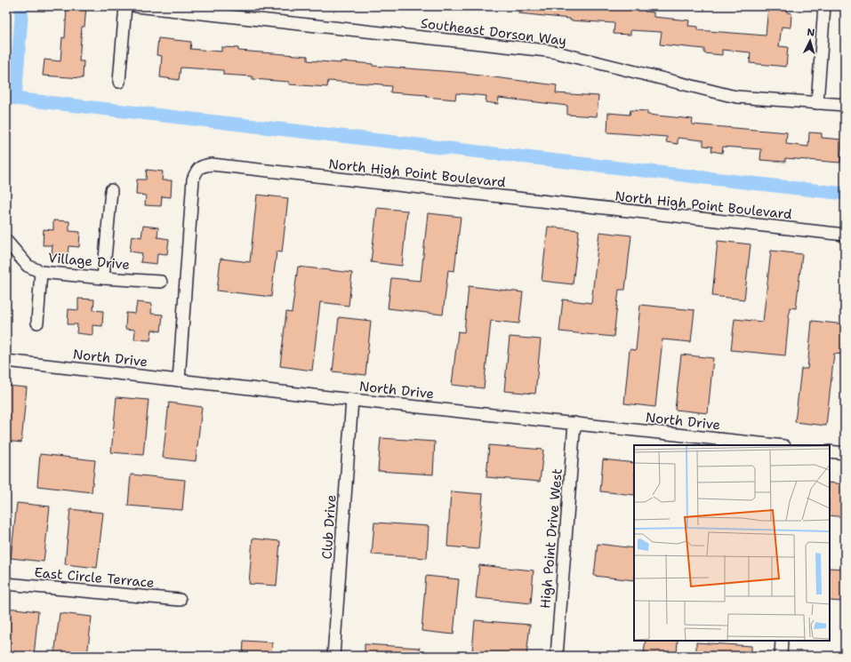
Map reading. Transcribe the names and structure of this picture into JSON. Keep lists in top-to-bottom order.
{
  "streets": {
    "street": [
      "Southeast Dorson Way",
      "North High Point Boulevard",
      "Village Drive",
      "North Drive",
      "Club Drive",
      "High Point Drive West",
      "East Circle Terrace"
    ]
  },
  "crossings": [
    ["North High Point Boulevard", "North Drive"],
    ["North Drive", "Club Drive"],
    ["North Drive", "High Point Drive West"]
  ],
  "north": "top"
}
